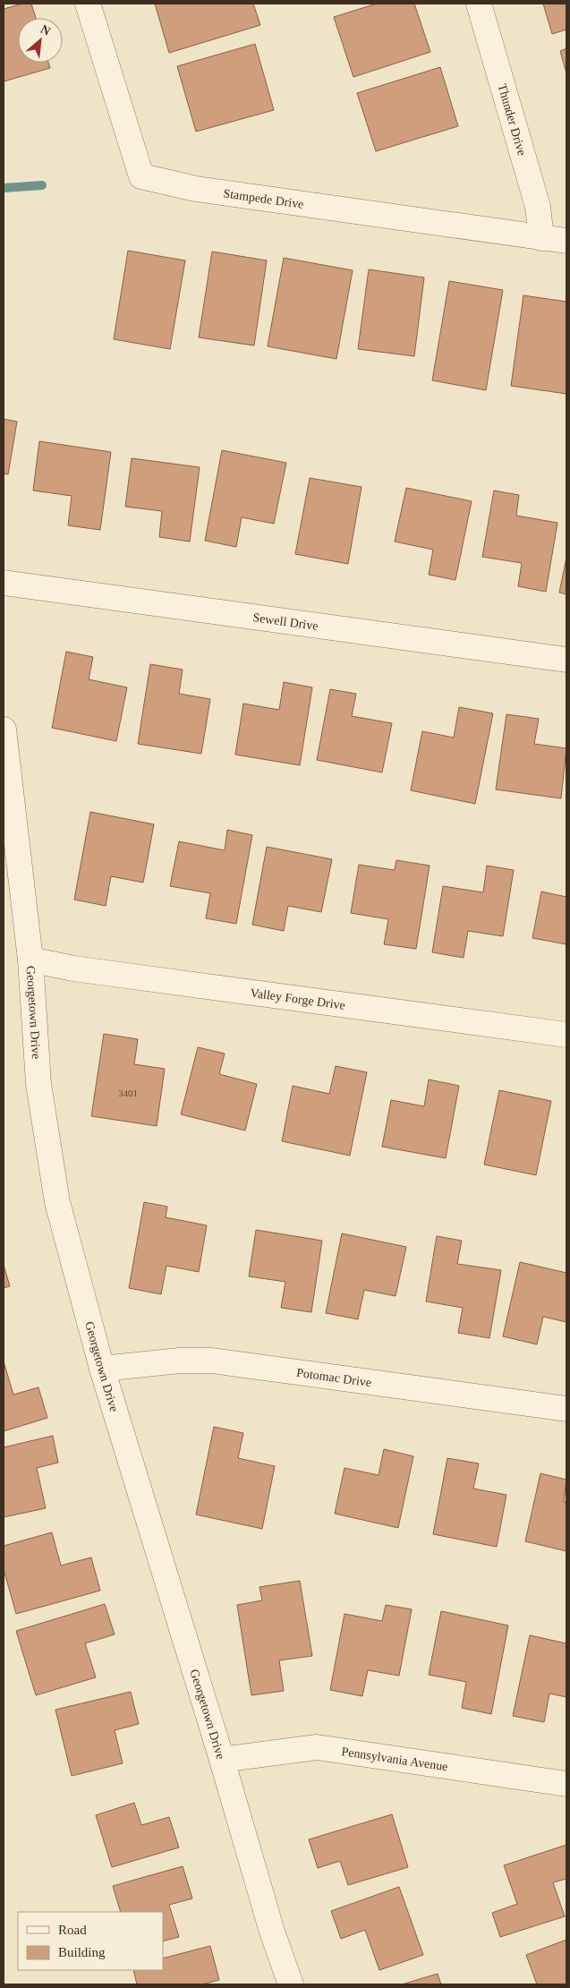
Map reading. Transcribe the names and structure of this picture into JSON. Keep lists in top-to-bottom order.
{
  "streets": {
    "street": [
      "Thunder Drive",
      "Stampede Drive",
      "Sewell Drive",
      "Valley Forge Drive",
      "Georgetown Drive",
      "Potomac Drive",
      "Pennsylvania Avenue"
    ]
  },
  "crossings": [
    ["Thunder Drive", "Stampede Drive"],
    ["Valley Forge Drive", "Georgetown Drive"],
    ["Georgetown Drive", "Potomac Drive"],
    ["Georgetown Drive", "Pennsylvania Avenue"]
  ],
  "house_numbers": ["3401"],
  "legend": ["Road", "Building"],
  "north": "top right"
}
